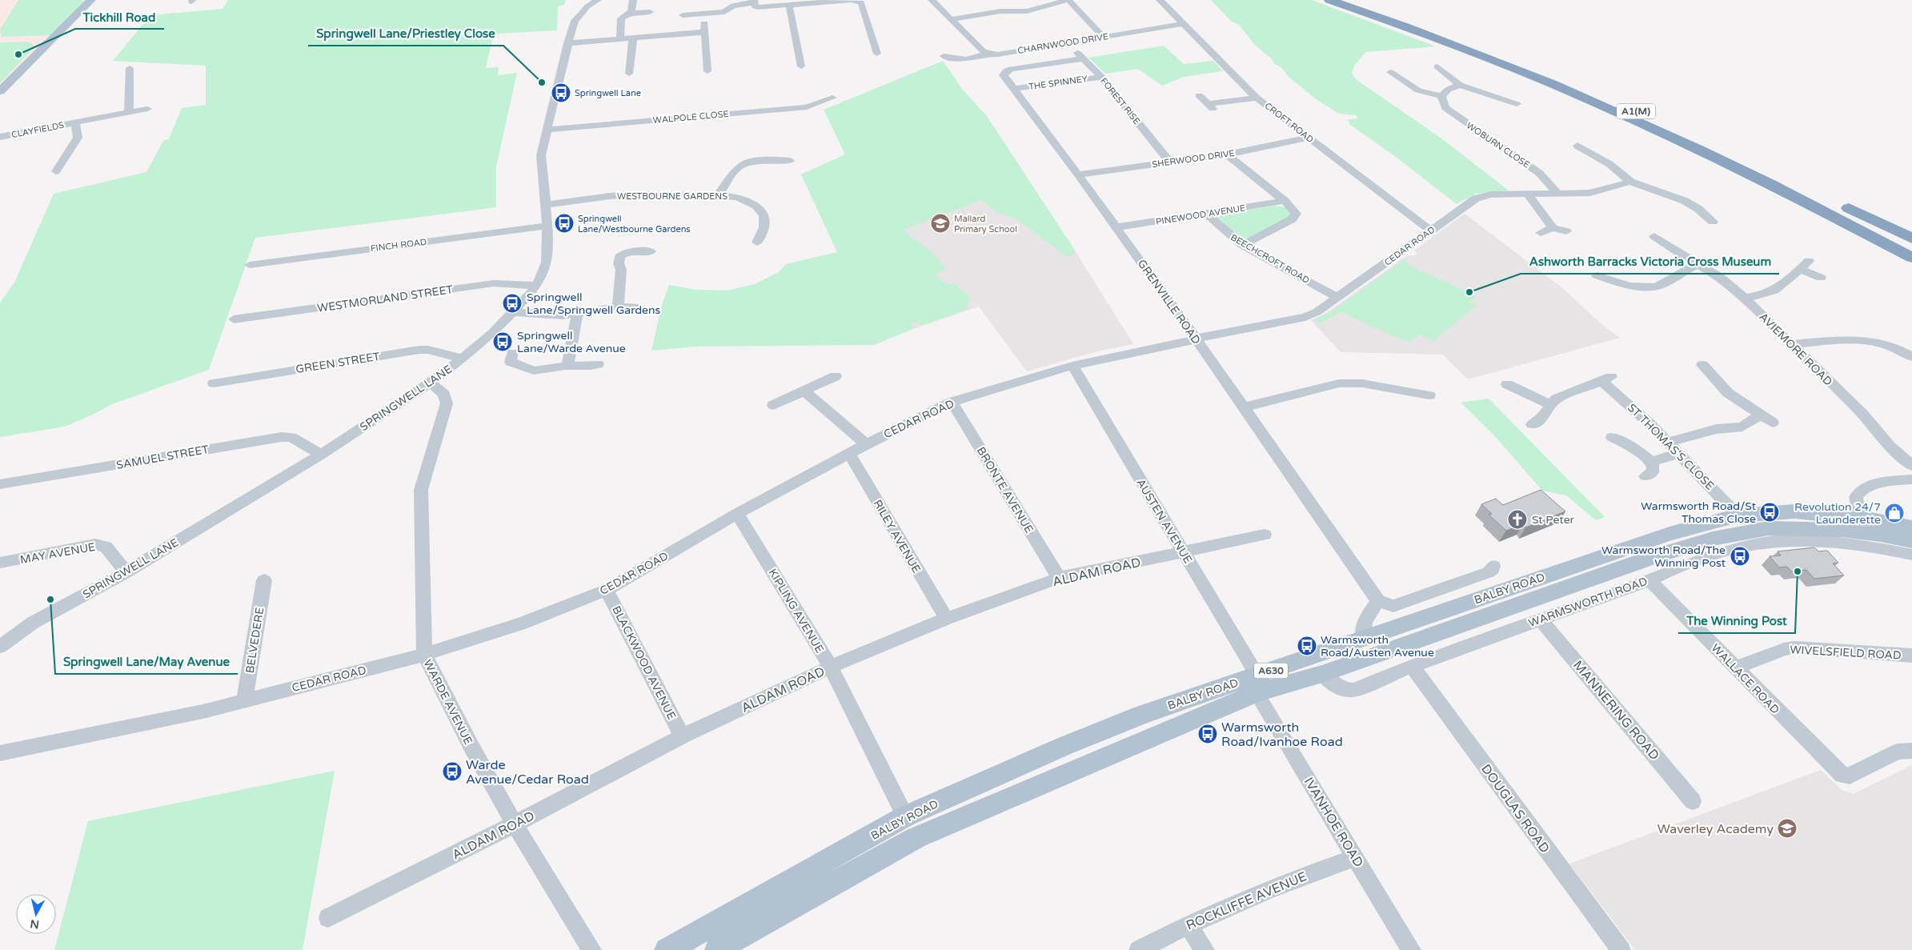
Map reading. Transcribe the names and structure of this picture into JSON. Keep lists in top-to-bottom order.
{
  "streets": {
    "highway": ["A1(M)"],
    "main road": ["BALBY ROAD", "A630"],
    "street": [
      "CHARNWOOD DRIVE",
      "THE SPINNEY",
      "FOREST RISE",
      "WALPOLE CLOSE",
      "CROFT ROAD",
      "CLAYFIELDS",
      "WOBURN CLOSE",
      "SHERWOOD DRIVE",
      "WESTBOURNE GARDENS",
      "PINEWOOD AVENUE",
      "FINCH ROAD",
      "CEDAR ROAD",
      "BEECHCROFT ROAD",
      "WESTMORLAND STREET",
      "GRENVILLE ROAD",
      "AVIEMORE ROAD",
      "GREEN STREET",
      "SPRINGWELL LANE",
      "ST THOMAS'S CLOSE",
      "SAMUEL STREET",
      "BRONTE AVENUE",
      "AUSTEN AVENUE",
      "RILEY AVENUE",
      "MAY AVENUE",
      "ALDAM ROAD",
      "WARMSWORTH ROAD",
      "KIPLING AVENUE",
      "BELVEDERE",
      "WIVELSFIELD ROAD",
      "BLACKWOOD AVENUE",
      "WALLACE ROAD",
      "WARDE AVENUE",
      "MANNERING ROAD",
      "DOUGLAS ROAD",
      "IVANHOE ROAD",
      "ROCKLIFFE AVENUE"
    ]
  },
  "crossings": [
    ["CHARNWOOD DRIVE", "FOREST RISE"],
    ["CHARNWOOD DRIVE", "CROFT ROAD"],
    ["THE SPINNEY", "FOREST RISE"],
    ["THE SPINNEY", "GRENVILLE ROAD"],
    ["FOREST RISE", "SHERWOOD DRIVE"],
    ["FOREST RISE", "GRENVILLE ROAD"],
    ["WALPOLE CLOSE", "SPRINGWELL LANE"],
    ["CROFT ROAD", "SHERWOOD DRIVE"],
    ["CROFT ROAD", "CEDAR ROAD"],
    ["WOBURN CLOSE", "CEDAR ROAD"],
    ["SHERWOOD DRIVE", "GRENVILLE ROAD"],
    ["WESTBOURNE GARDENS", "SPRINGWELL LANE"],
    ["PINEWOOD AVENUE", "BEECHCROFT ROAD"],
    ["PINEWOOD AVENUE", "GRENVILLE ROAD"],
    ["FINCH ROAD", "SPRINGWELL LANE"],
    ["CEDAR ROAD", "BEECHCROFT ROAD"],
    ["CEDAR ROAD", "GRENVILLE ROAD"],
    ["CEDAR ROAD", "BRONTE AVENUE"],
    ["CEDAR ROAD", "AUSTEN AVENUE"],
    ["CEDAR ROAD", "RILEY AVENUE"],
    ["CEDAR ROAD", "KIPLING AVENUE"],
    ["CEDAR ROAD", "BELVEDERE"],
    ["CEDAR ROAD", "BLACKWOOD AVENUE"],
    ["CEDAR ROAD", "WARDE AVENUE"],
    ["WESTMORLAND STREET", "SPRINGWELL LANE"],
    ["GREEN STREET", "SPRINGWELL LANE"],
    ["SPRINGWELL LANE", "SAMUEL STREET"],
    ["SPRINGWELL LANE", "MAY AVENUE"],
    ["SPRINGWELL LANE", "WARDE AVENUE"],
    ["ST THOMAS'S CLOSE", "BALBY ROAD"],
    ["BRONTE AVENUE", "ALDAM ROAD"],
    ["AUSTEN AVENUE", "ALDAM ROAD"],
    ["AUSTEN AVENUE", "BALBY ROAD"],
    ["AUSTEN AVENUE", "IVANHOE ROAD"],
    ["RILEY AVENUE", "ALDAM ROAD"],
    ["ALDAM ROAD", "KIPLING AVENUE"],
    ["ALDAM ROAD", "BLACKWOOD AVENUE"],
    ["ALDAM ROAD", "WARDE AVENUE"],
    ["BALBY ROAD", "WARMSWORTH ROAD"],
    ["BALBY ROAD", "KIPLING AVENUE"],
    ["BALBY ROAD", "IVANHOE ROAD"],
    ["WARMSWORTH ROAD", "WALLACE ROAD"],
    ["WARMSWORTH ROAD", "MANNERING ROAD"],
    ["WARMSWORTH ROAD", "DOUGLAS ROAD"],
    ["WIVELSFIELD ROAD", "WALLACE ROAD"],
    ["IVANHOE ROAD", "ROCKLIFFE AVENUE"]
  ],
  "places": {
    "other": [
      "Tickhill Road",
      "Springwell Lane/Priestley Close",
      "Ashworth Barracks Victoria Cross Museum",
      "The Winning Post",
      "Springwell Lane/May Avenue"
    ],
    "bus stop": [
      "Springwell Lane",
      "Springwell Lane/Westbourne Gardens",
      "Springwell Lane/Springwell Gardens",
      "Springwell Lane/Warde Avenue",
      "Warmsworth Road/St Thomas Close",
      "Warmsworth Road/The Winning Post",
      "Warmsworth Road/Austen Avenue",
      "Warmsworth Road/Ivanhoe Road",
      "Warde Avenue/Cedar Road"
    ],
    "school or university": ["Mallard Primary School", "Waverley Academy"],
    "shop": ["Revolution 24/7 Launderette"],
    "church": ["St Peter"]
  },
  "north": "bottom"
}
